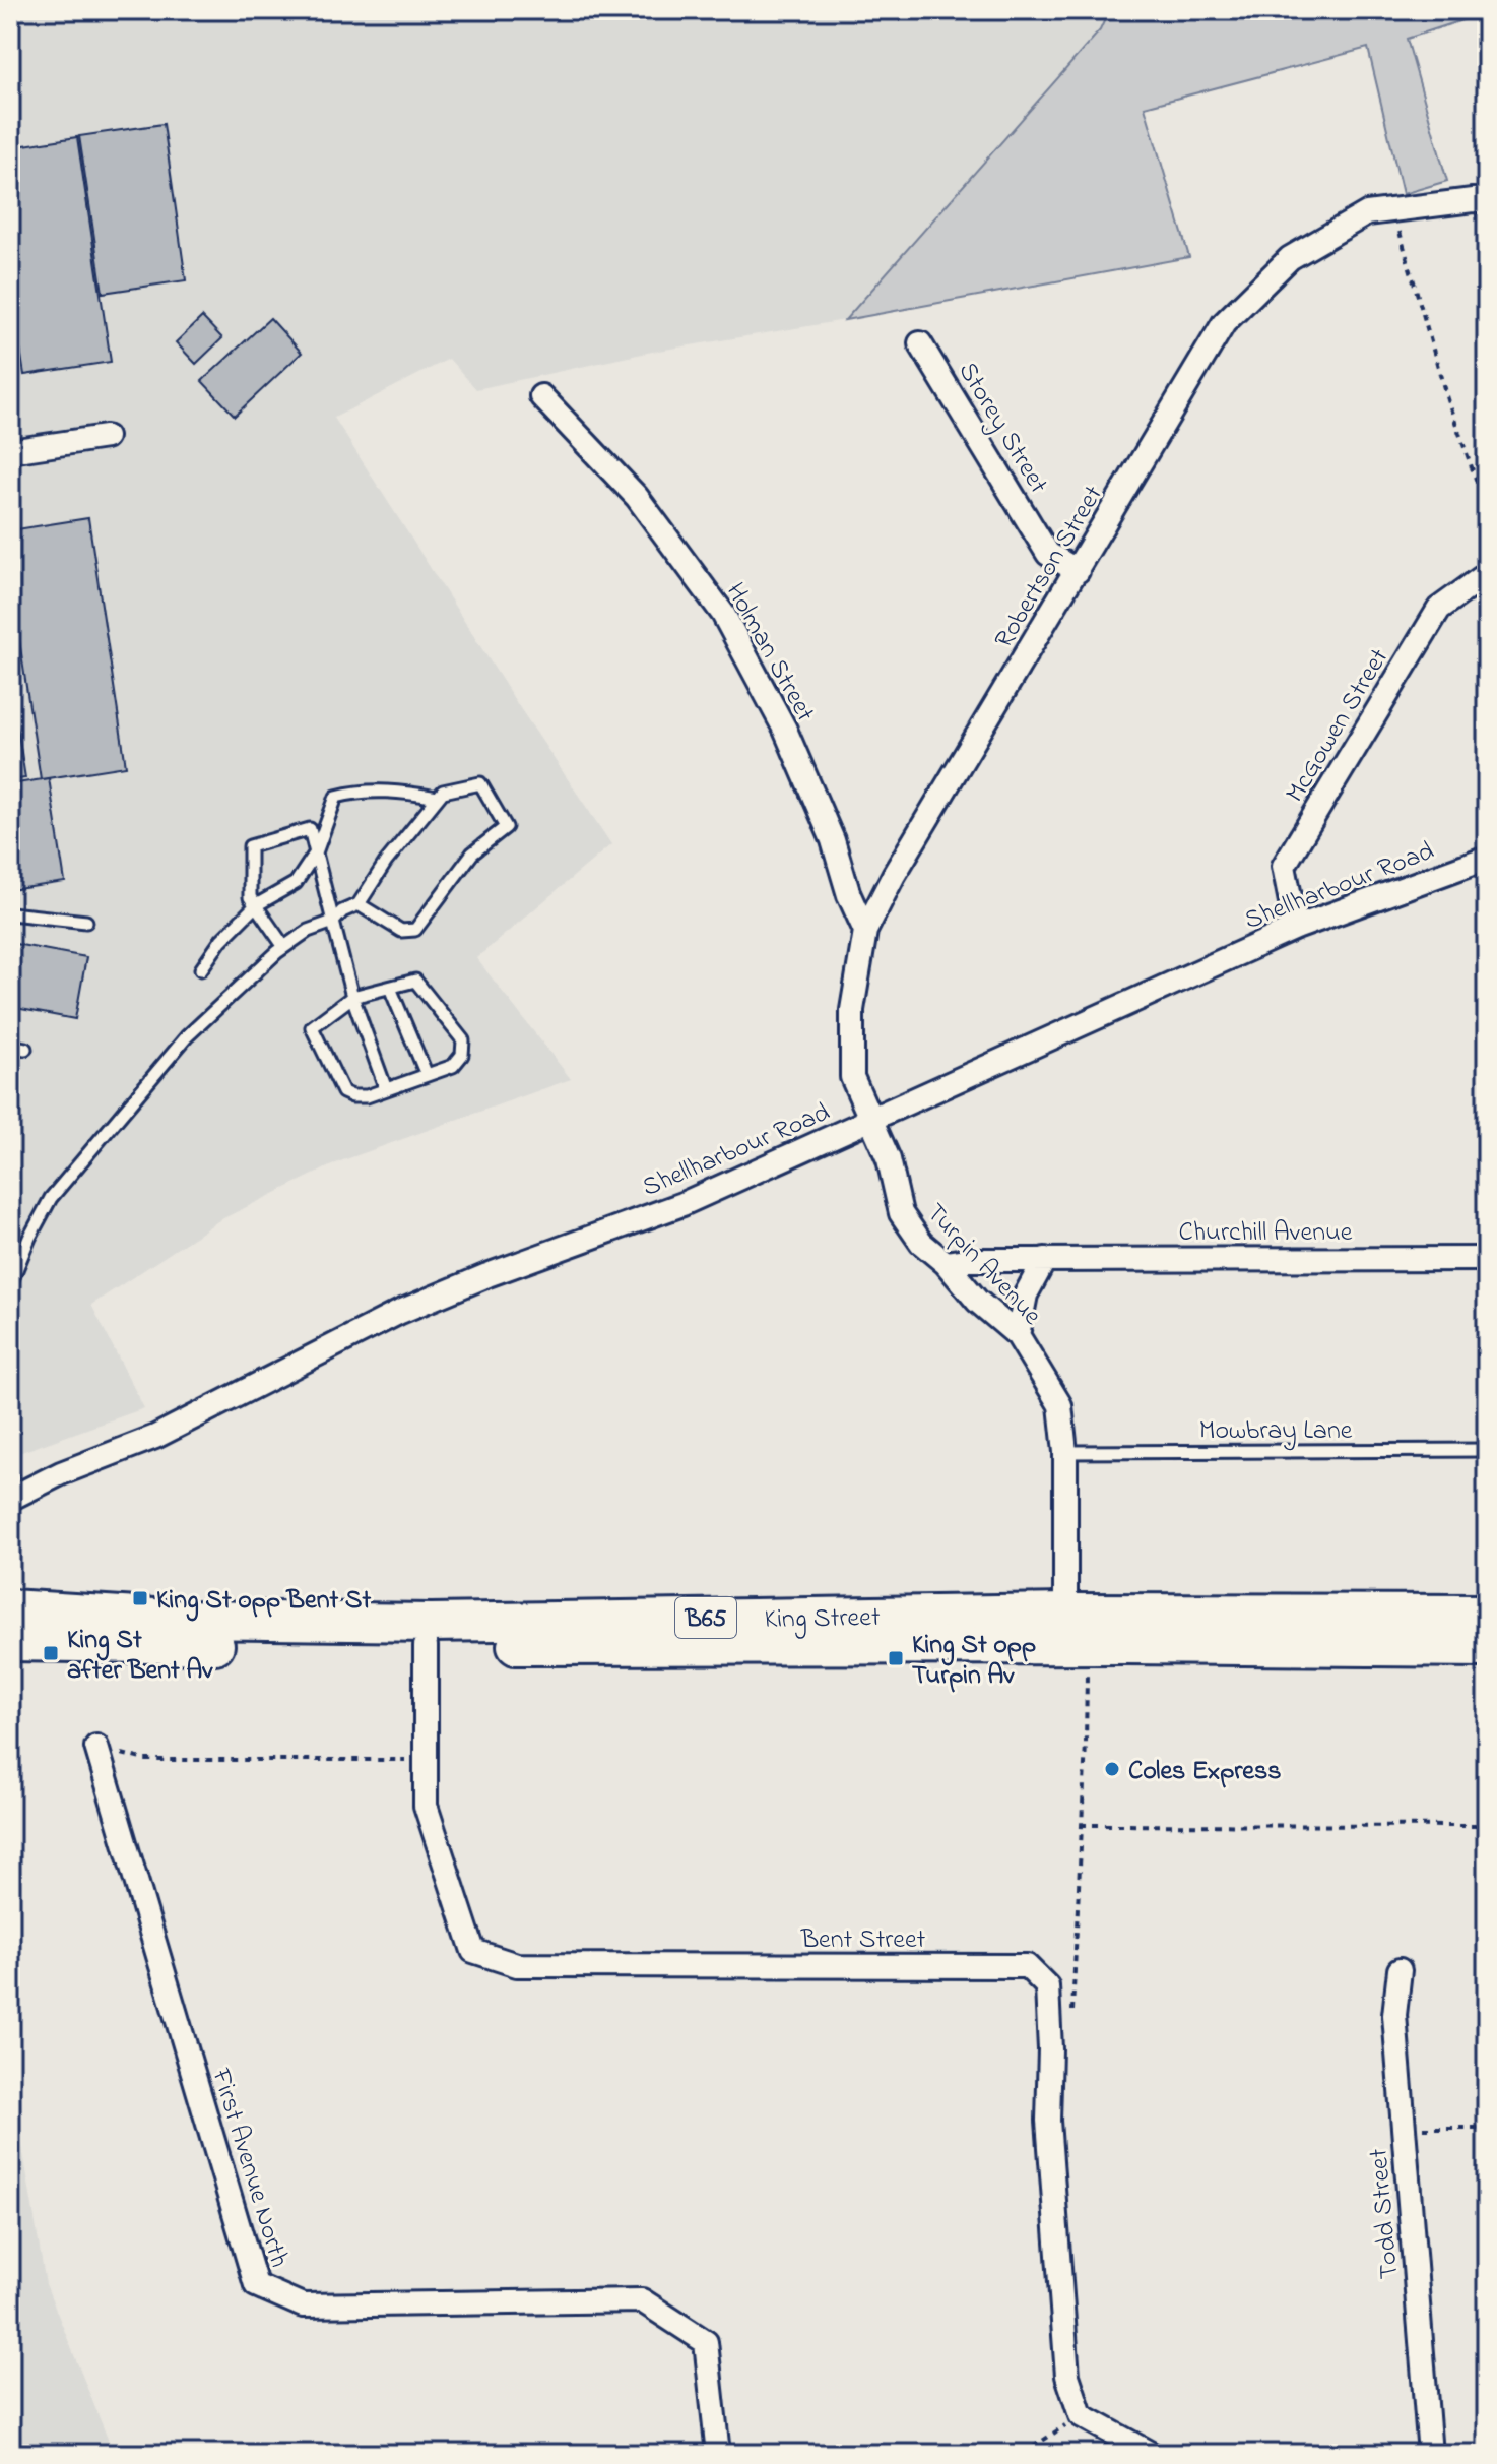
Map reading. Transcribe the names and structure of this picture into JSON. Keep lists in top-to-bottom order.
{
  "streets": {
    "main road": ["King Street", "B65"],
    "street": [
      "Storey Street",
      "Robertson Street",
      "Holman Street",
      "McGowen Street",
      "Shellharbour Road",
      "Churchill Avenue",
      "Turpin Avenue",
      "Bent Street",
      "First Avenue North",
      "Todd Street"
    ],
    "lane": ["Mowbray Lane"]
  },
  "crossings": [
    ["Storey Street", "Robertson Street"],
    ["Robertson Street", "Holman Street"],
    ["Robertson Street", "Shellharbour Road"],
    ["Robertson Street", "Turpin Avenue"],
    ["McGowen Street", "Shellharbour Road"],
    ["Shellharbour Road", "Turpin Avenue"],
    ["Churchill Avenue", "Turpin Avenue"],
    ["Turpin Avenue", "Mowbray Lane"],
    ["Turpin Avenue", "King Street"],
    ["King Street", "Bent Street"]
  ],
  "places": {
    "transit": ["King St opp Bent St", "King St after Bent Av", "King St opp Turpin Av"],
    "other": ["Coles Express"]
  }
}
